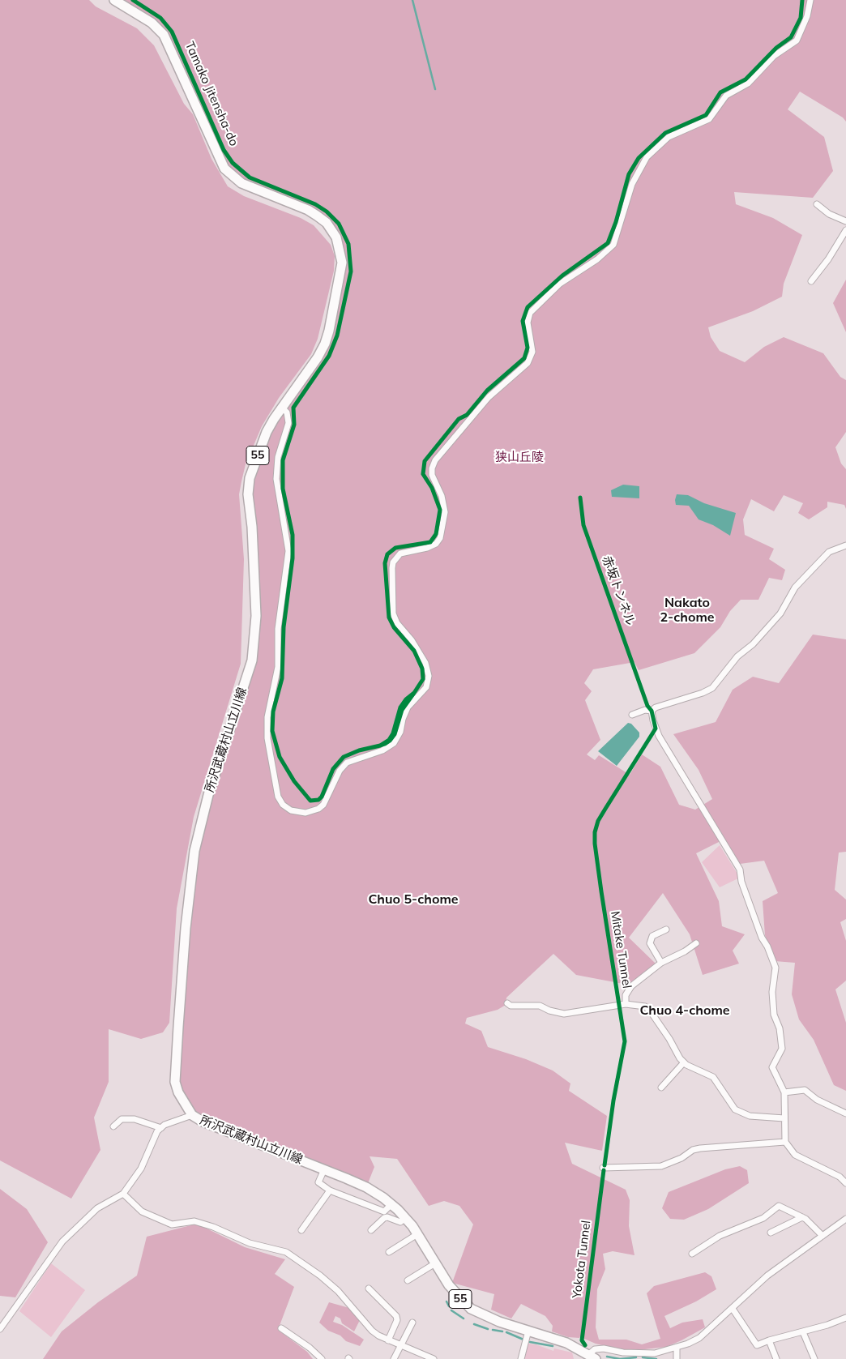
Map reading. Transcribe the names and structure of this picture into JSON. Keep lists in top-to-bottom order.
{
  "streets": {
    "main road": ["55", "所沢武蔵村山立川線"],
    "cycle path": ["Tamako Jitensha-do", "赤坂トンネル", "Yokota Tunnel"]
  },
  "districts": ["Nakato 2-chome", "Chuo 5-chome", "Chuo 4-chome"],
  "parks": ["狭山丘陵"]
}
